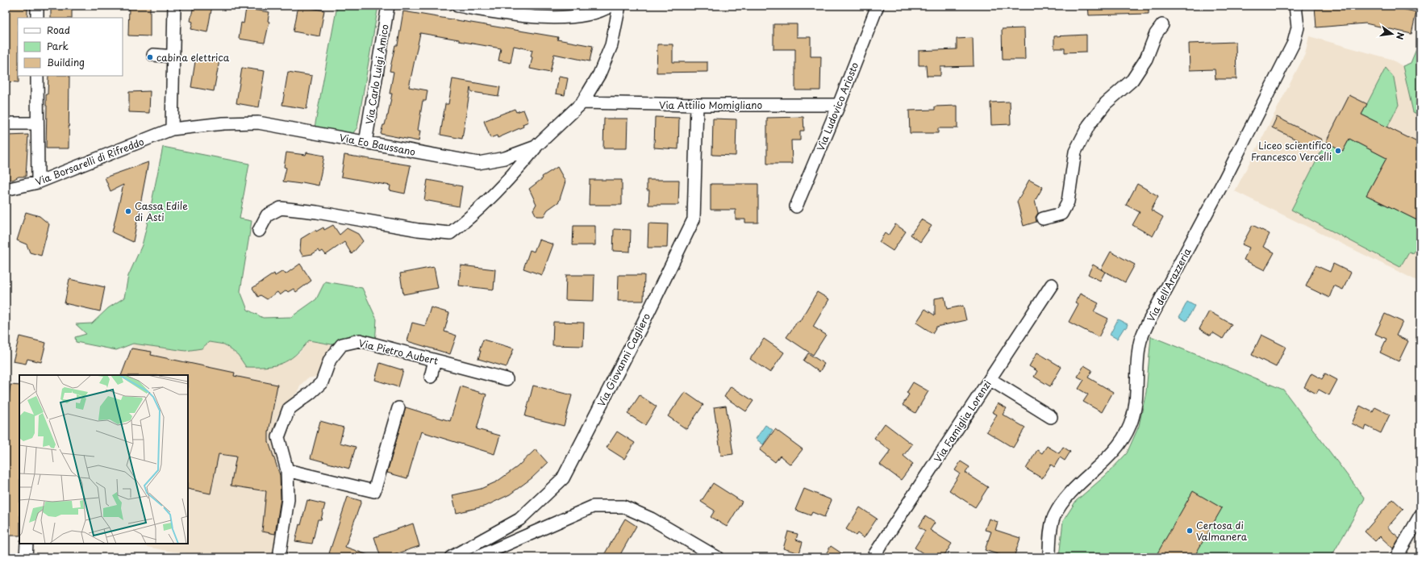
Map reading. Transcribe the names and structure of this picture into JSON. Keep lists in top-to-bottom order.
{
  "streets": {
    "street": [
      "Via Carlo Luigi Amico",
      "Via Attilio Momigliano",
      "Via Ludovico Ariosto",
      "Via Eo Baussano",
      "Via Borsarelli di Rifreddo",
      "Via dell'Arazzeria",
      "Via Pietro Aubert",
      "Via Giovanni Cagliero",
      "Via Famiglia Lorenzi"
    ]
  },
  "crossings": [
    ["Via Carlo Luigi Amico", "Via Eo Baussano"],
    ["Via Attilio Momigliano", "Via Ludovico Ariosto"],
    ["Via Attilio Momigliano", "Via Eo Baussano"],
    ["Via Attilio Momigliano", "Via Giovanni Cagliero"],
    ["Via Eo Baussano", "Via Borsarelli di Rifreddo"]
  ],
  "places": [
    "cabina elettrica",
    "Liceo scientifico Francesco Vercelli",
    "Cassa Edile di Asti",
    "Certosa di Valmanera"
  ],
  "legend": ["Road", "Park", "Building"],
  "north": "right"
}
